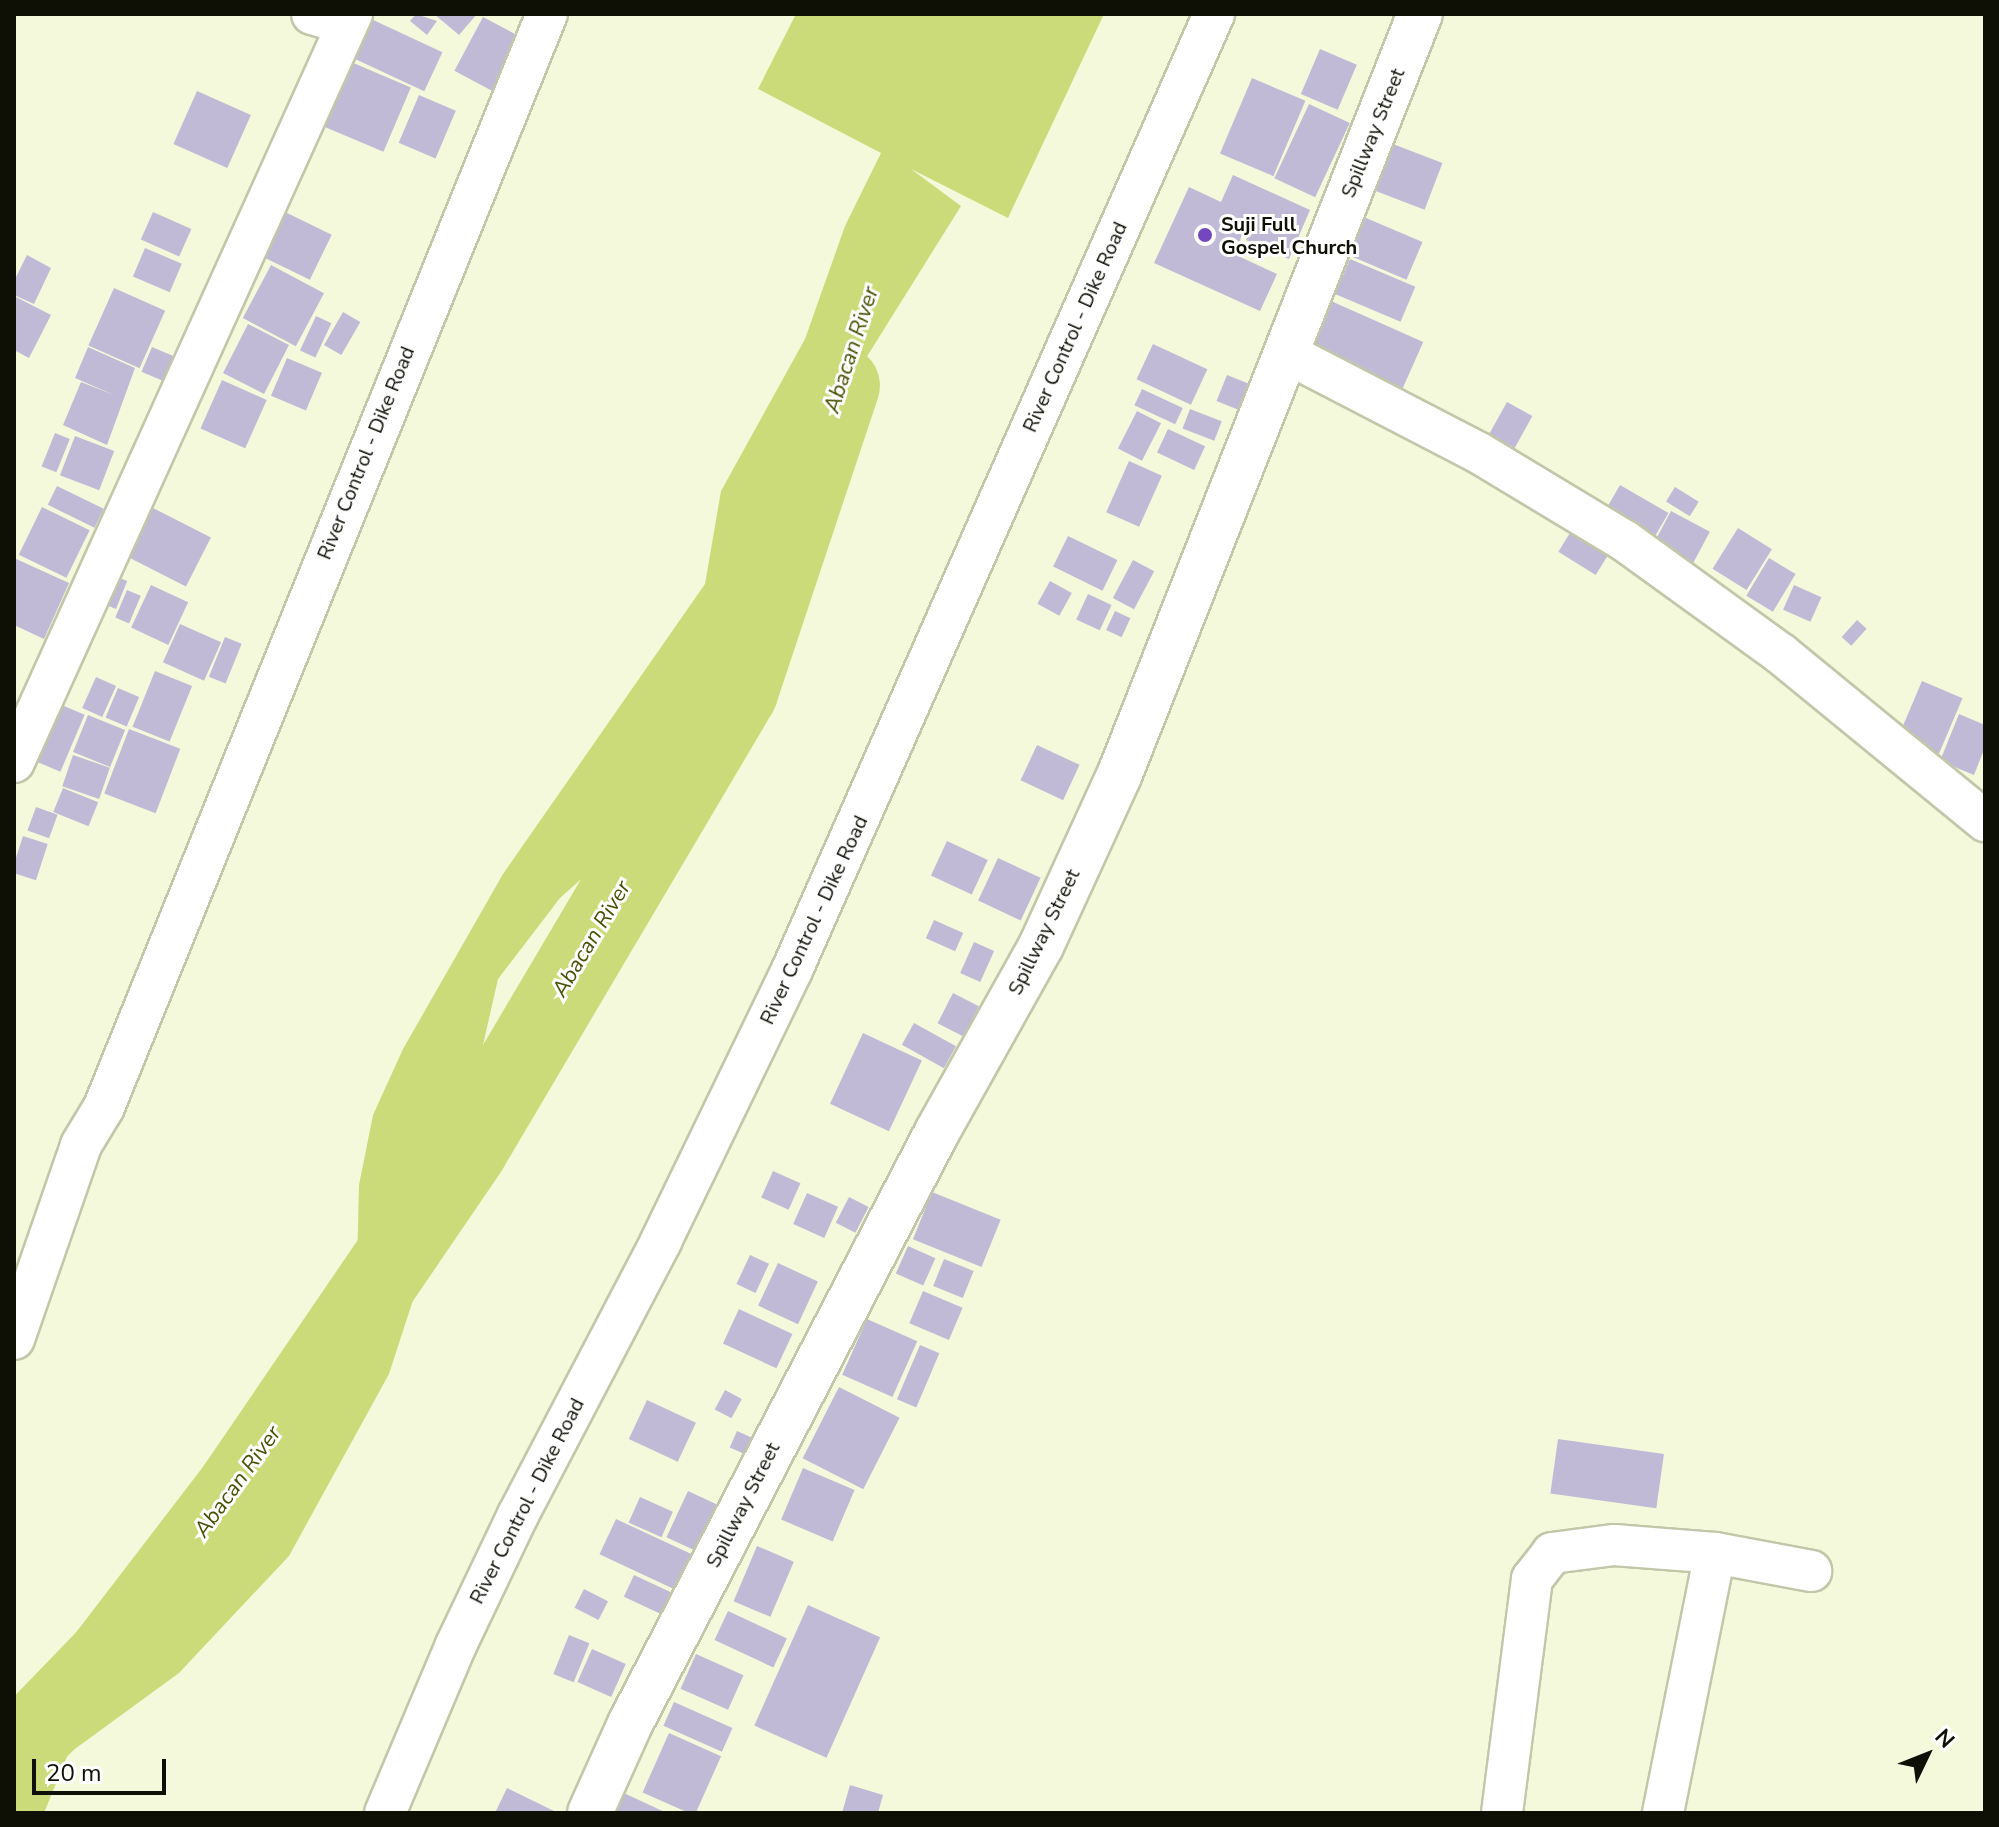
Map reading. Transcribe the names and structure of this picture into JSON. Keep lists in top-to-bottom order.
{
  "streets": {
    "street": ["Spillway Street", "River Control - Dike Road"]
  },
  "water": ["Abacan River"],
  "places": ["Suji Full Gospel Church"],
  "scale_bar": "20 m",
  "north": "top right"
}
